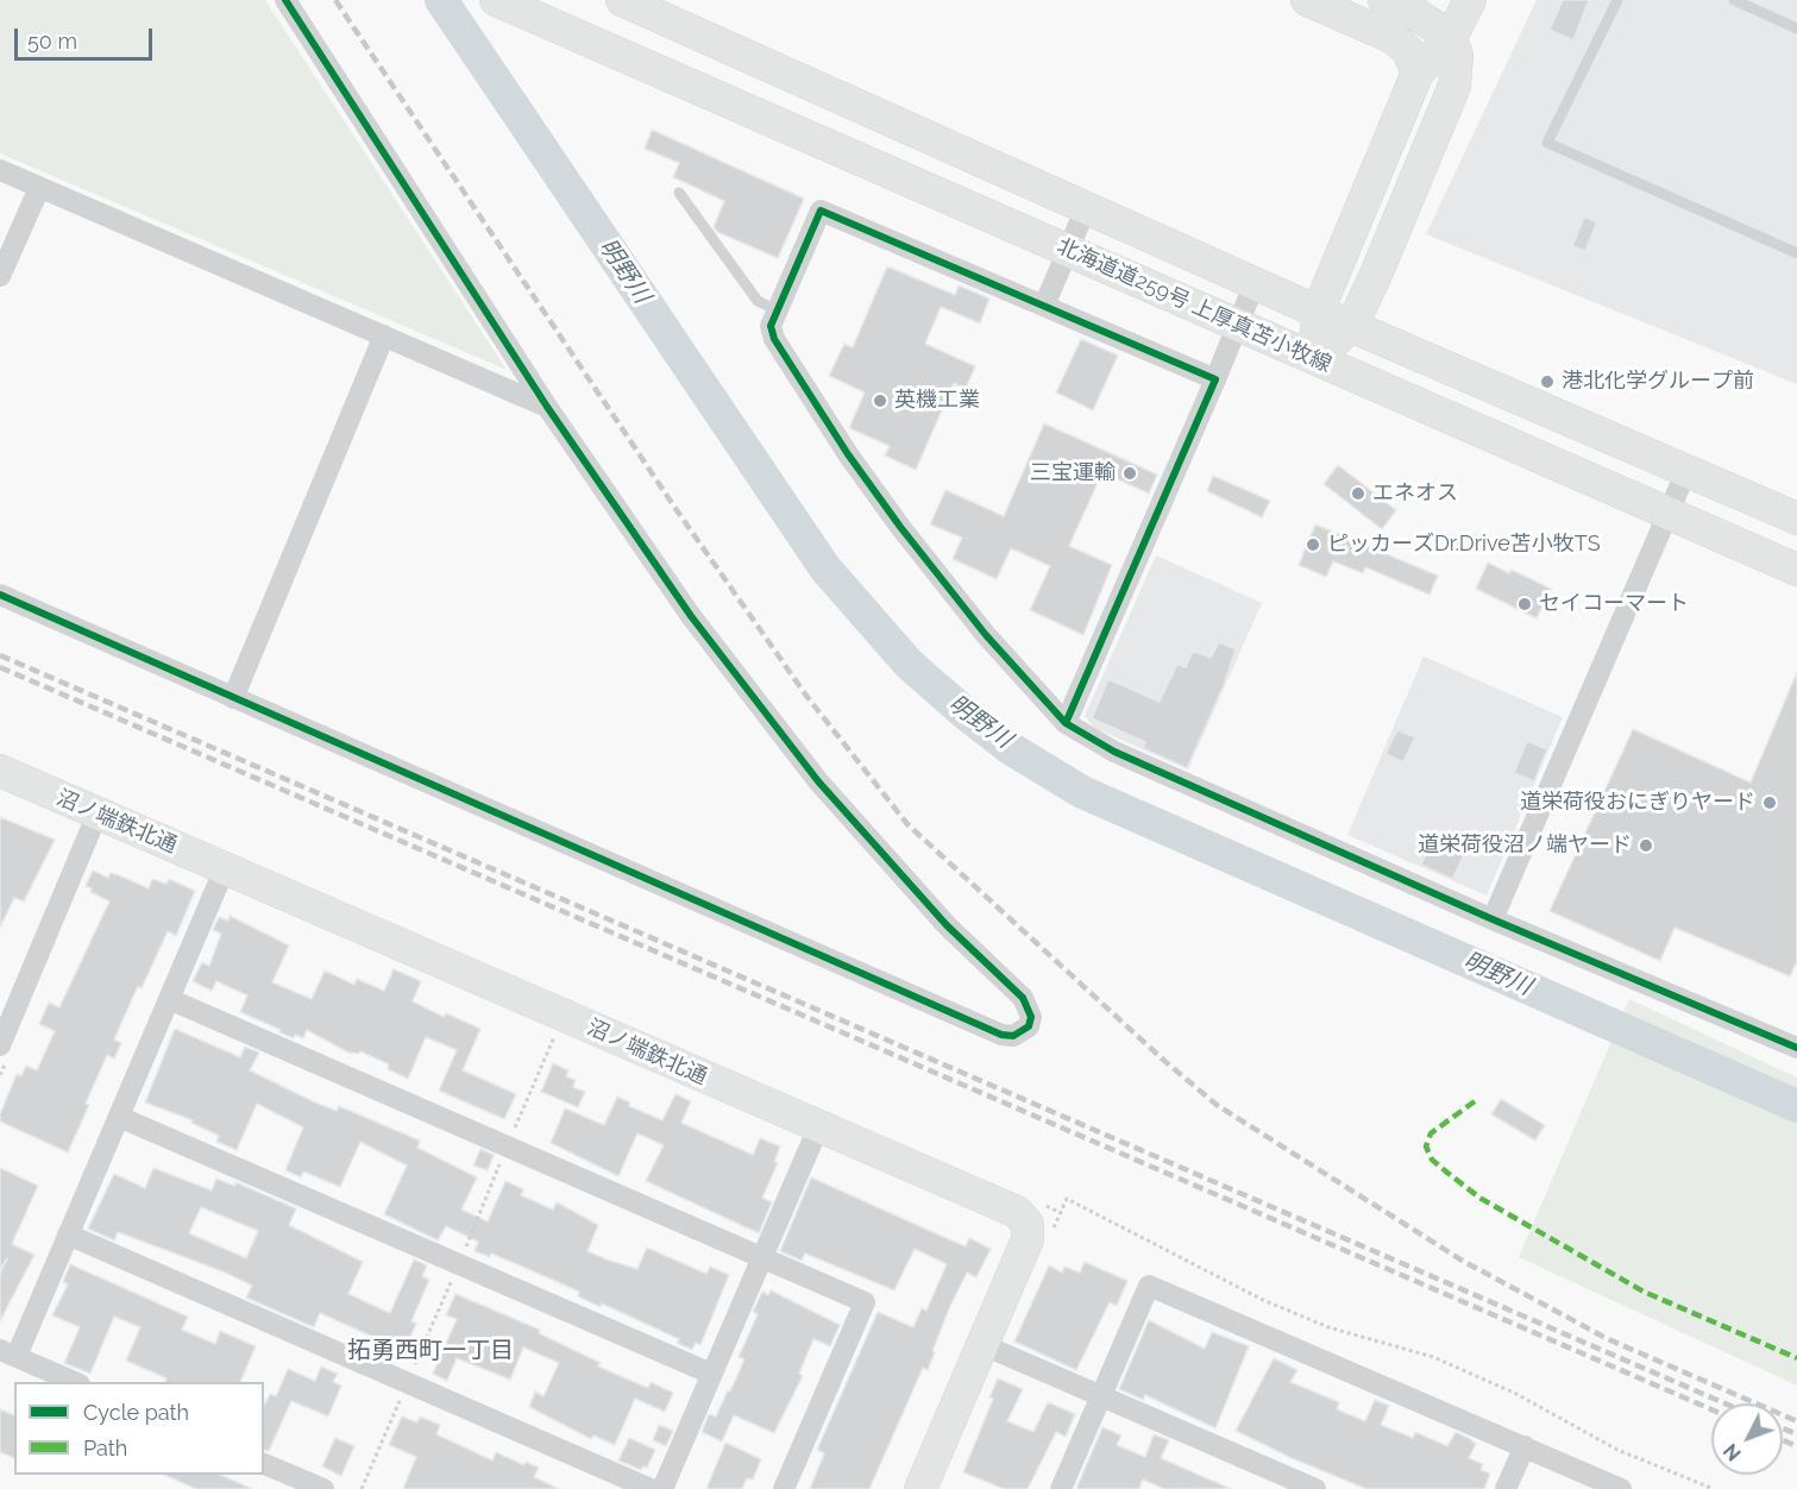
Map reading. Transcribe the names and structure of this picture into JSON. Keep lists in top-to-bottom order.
{
  "streets": {
    "main road": ["北海道道259号 上厚真苫小牧線", "沼ノ端鉄北通"]
  },
  "districts": ["拓勇西町一丁目"],
  "water": ["明野川"],
  "places": [
    "港北化学グループ前",
    "英機工業",
    "三宝運輸",
    "エネオス",
    "ピッカーズDr.Drive苫小牧TS",
    "セイコーマート",
    "道栄荷役おにぎりヤード",
    "道栄荷役沼ノ端ヤード"
  ],
  "legend": ["Cycle path", "Path"],
  "scale_bar": "50 m",
  "north": "bottom left"
}
